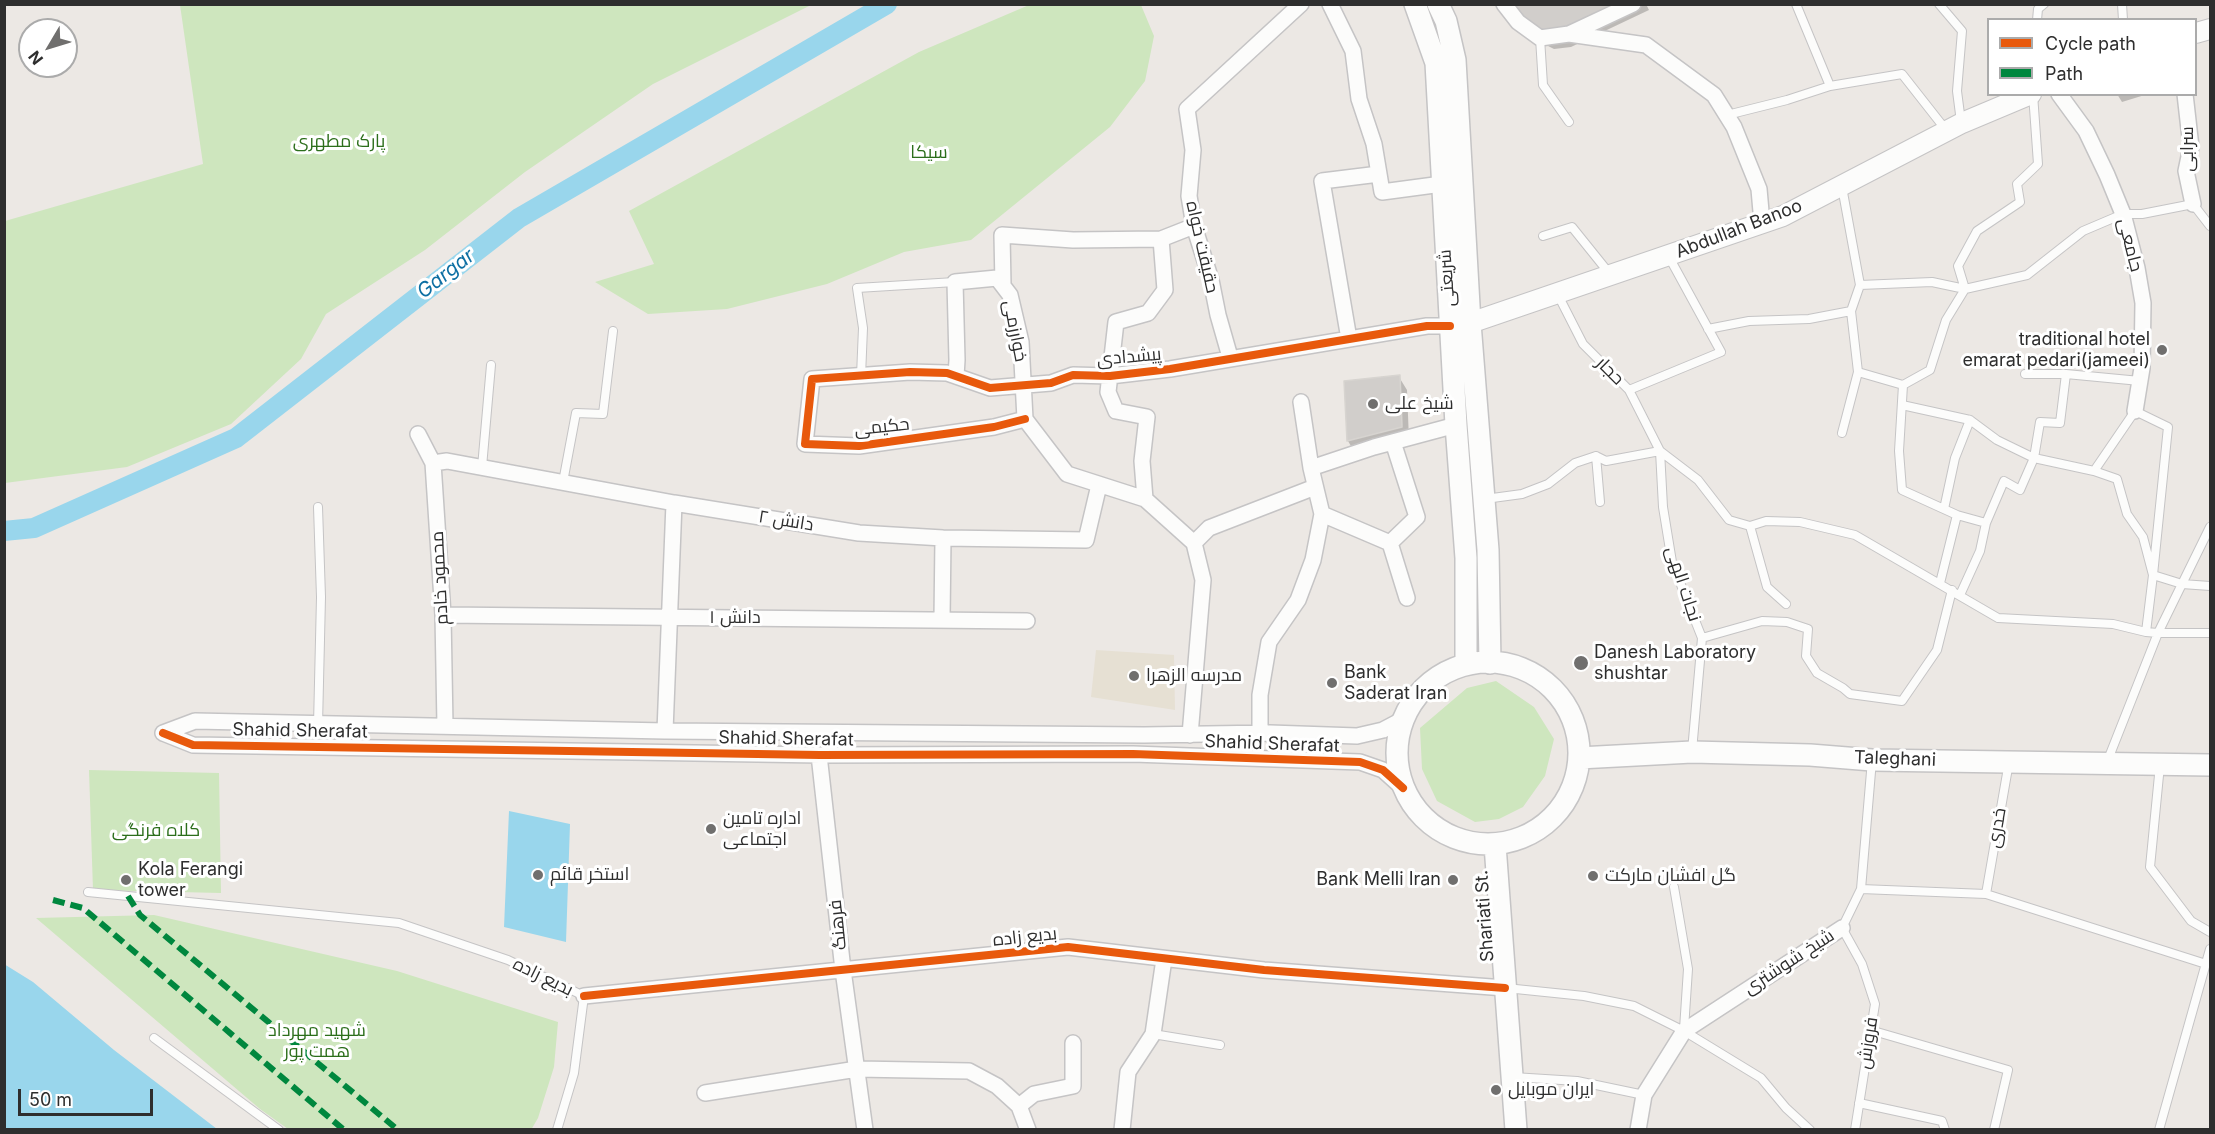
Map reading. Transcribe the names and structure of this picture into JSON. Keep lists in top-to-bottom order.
{
  "streets": {
    "main road": ["شریعتی", "Taleghani", "Shariati St."],
    "street": [
      "سرابی",
      "Abdullah Banoo",
      "جامعی",
      "حقیقت خواه",
      "خوارزمی",
      "پیشدادی",
      "حکیمی",
      "دانش ۲",
      "محمود خادم",
      "دانش ۱",
      "Shahid Sherafat",
      "فرهنگ",
      "بدیع زاده",
      "شیخ شوشتری"
    ],
    "lane": [
      "حجار",
      "نجات الهی",
      "خدری",
      "فروزش"
    ]
  },
  "crossings": [
    ["Abdullah Banoo", "شریعتی"],
    ["Abdullah Banoo", "پیشدادی"],
    ["Abdullah Banoo", "حجار"],
    ["حقیقت خواه", "پیشدادی"],
    ["شریعتی", "پیشدادی"],
    ["شریعتی", "Shahid Sherafat"],
    ["شریعتی", "Taleghani"],
    ["شریعتی", "Shariati St."],
    ["خوارزمی", "پیشدادی"],
    ["خوارزمی", "حکیمی"],
    ["پیشدادی", "حکیمی"],
    ["حجار", "نجات الهی"],
    ["دانش ۲", "محمود خادم"],
    ["محمود خادم", "دانش ۱"],
    ["محمود خادم", "Shahid Sherafat"],
    ["نجات الهی", "Taleghani"],
    ["Shahid Sherafat", "Taleghani"],
    ["Shahid Sherafat", "Shariati St."],
    ["Shahid Sherafat", "فرهنگ"],
    ["Taleghani", "خدری"],
    ["Taleghani", "Shariati St."],
    ["Taleghani", "شیخ شوشتری"],
    ["Shariati St.", "بدیع زاده"],
    ["فرهنگ", "بدیع زاده"],
    ["شیخ شوشتری", "فروزش"]
  ],
  "water": ["Gargar"],
  "parks": [
    "پارک مطهری",
    "سیکا",
    "کلاه فرنگی",
    "شهید مهرداد همت پور"
  ],
  "places": [
    "traditional hotel emarat pedari(jameei)",
    "شیخ علی",
    "Danesh Laboratory shushtar",
    "مدرسه الزهرا",
    "Bank Saderat Iran",
    "اداره تامین اجتماعی",
    "استخر قائم",
    "گل افشان مارکت",
    "Kola Ferangi tower",
    "Bank Melli Iran",
    "ایران موبایل"
  ],
  "legend": ["Cycle path", "Path"],
  "scale_bar": "50 m",
  "north": "bottom left"
}
